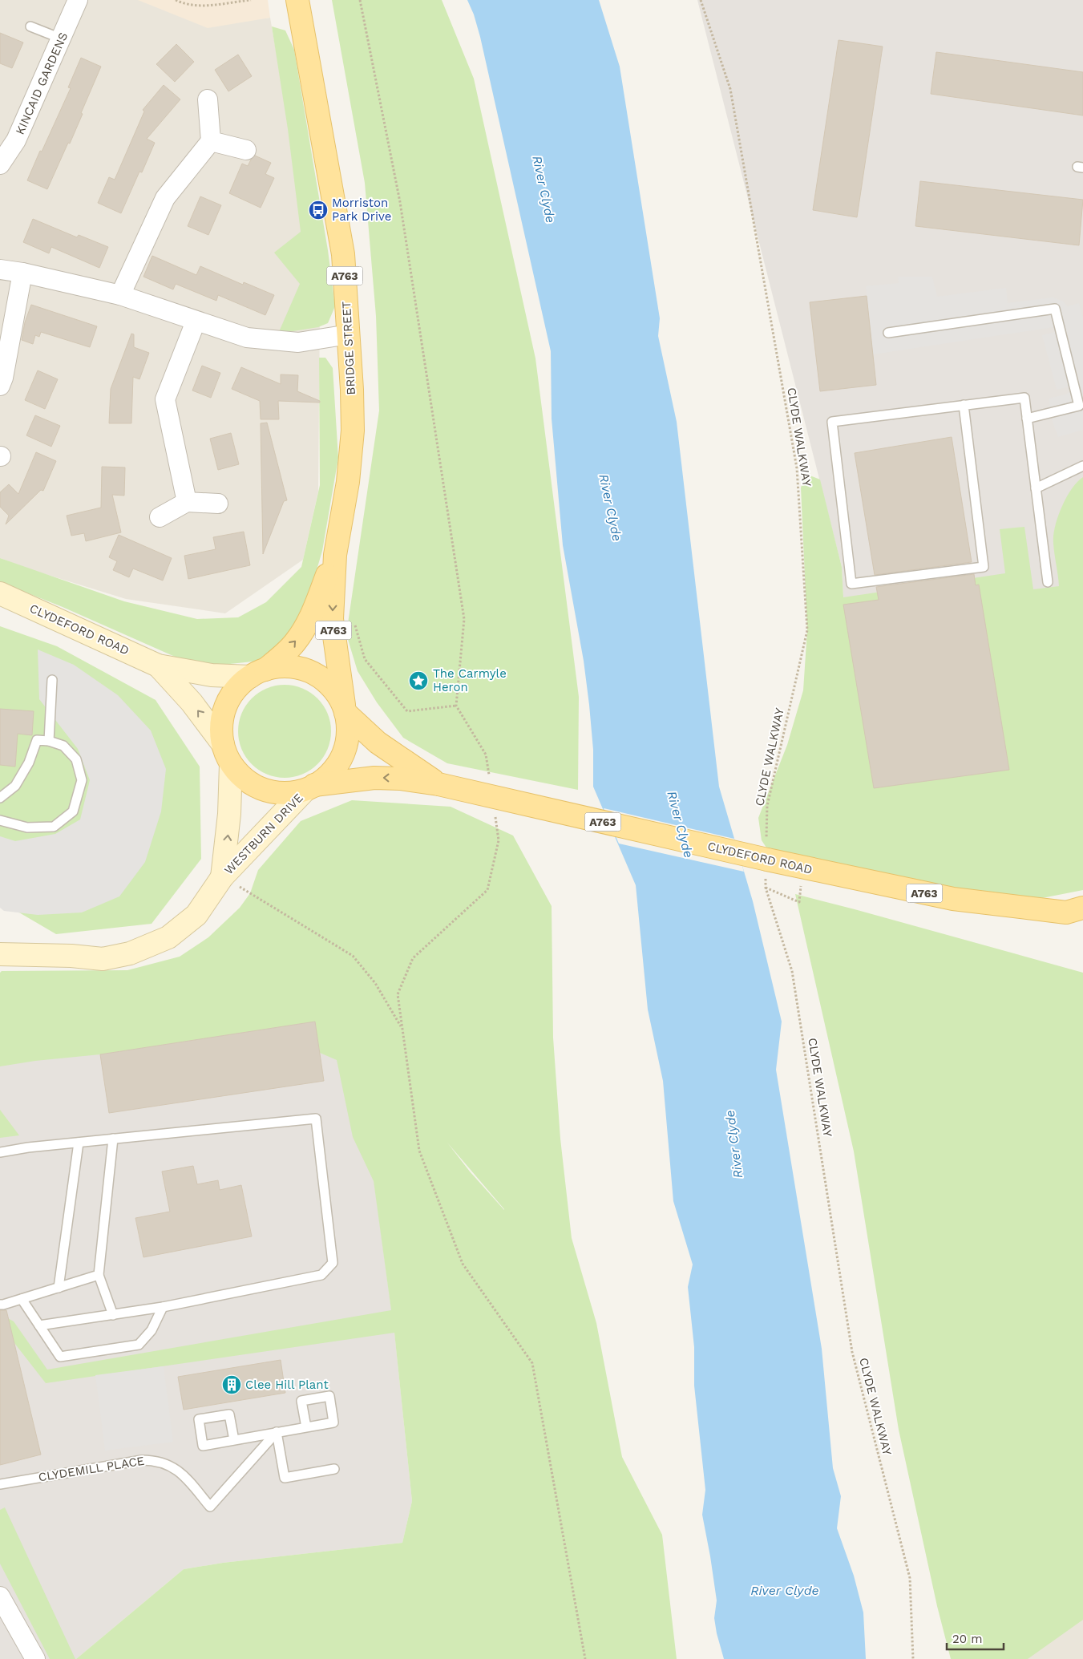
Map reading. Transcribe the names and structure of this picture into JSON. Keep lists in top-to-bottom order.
{
  "streets": {
    "main road": ["A763", "BRIDGE STREET", "CLYDEFORD ROAD"],
    "street": ["KINCAID GARDENS", "WESTBURN DRIVE"],
    "lane": ["CLYDEMILL PLACE"],
    "path": ["CLYDE WALKWAY"]
  },
  "crossings": [
    ["BRIDGE STREET", "CLYDEFORD ROAD"],
    ["BRIDGE STREET", "WESTBURN DRIVE"],
    ["CLYDE WALKWAY", "CLYDEFORD ROAD"],
    ["CLYDEFORD ROAD", "WESTBURN DRIVE"]
  ],
  "water": ["River Clyde"],
  "places": {
    "bus stop": ["Morriston Park Drive"],
    "place": ["The Carmyle Heron"],
    "building": ["Clee Hill Plant"]
  },
  "scale_bar": "20 m"
}
